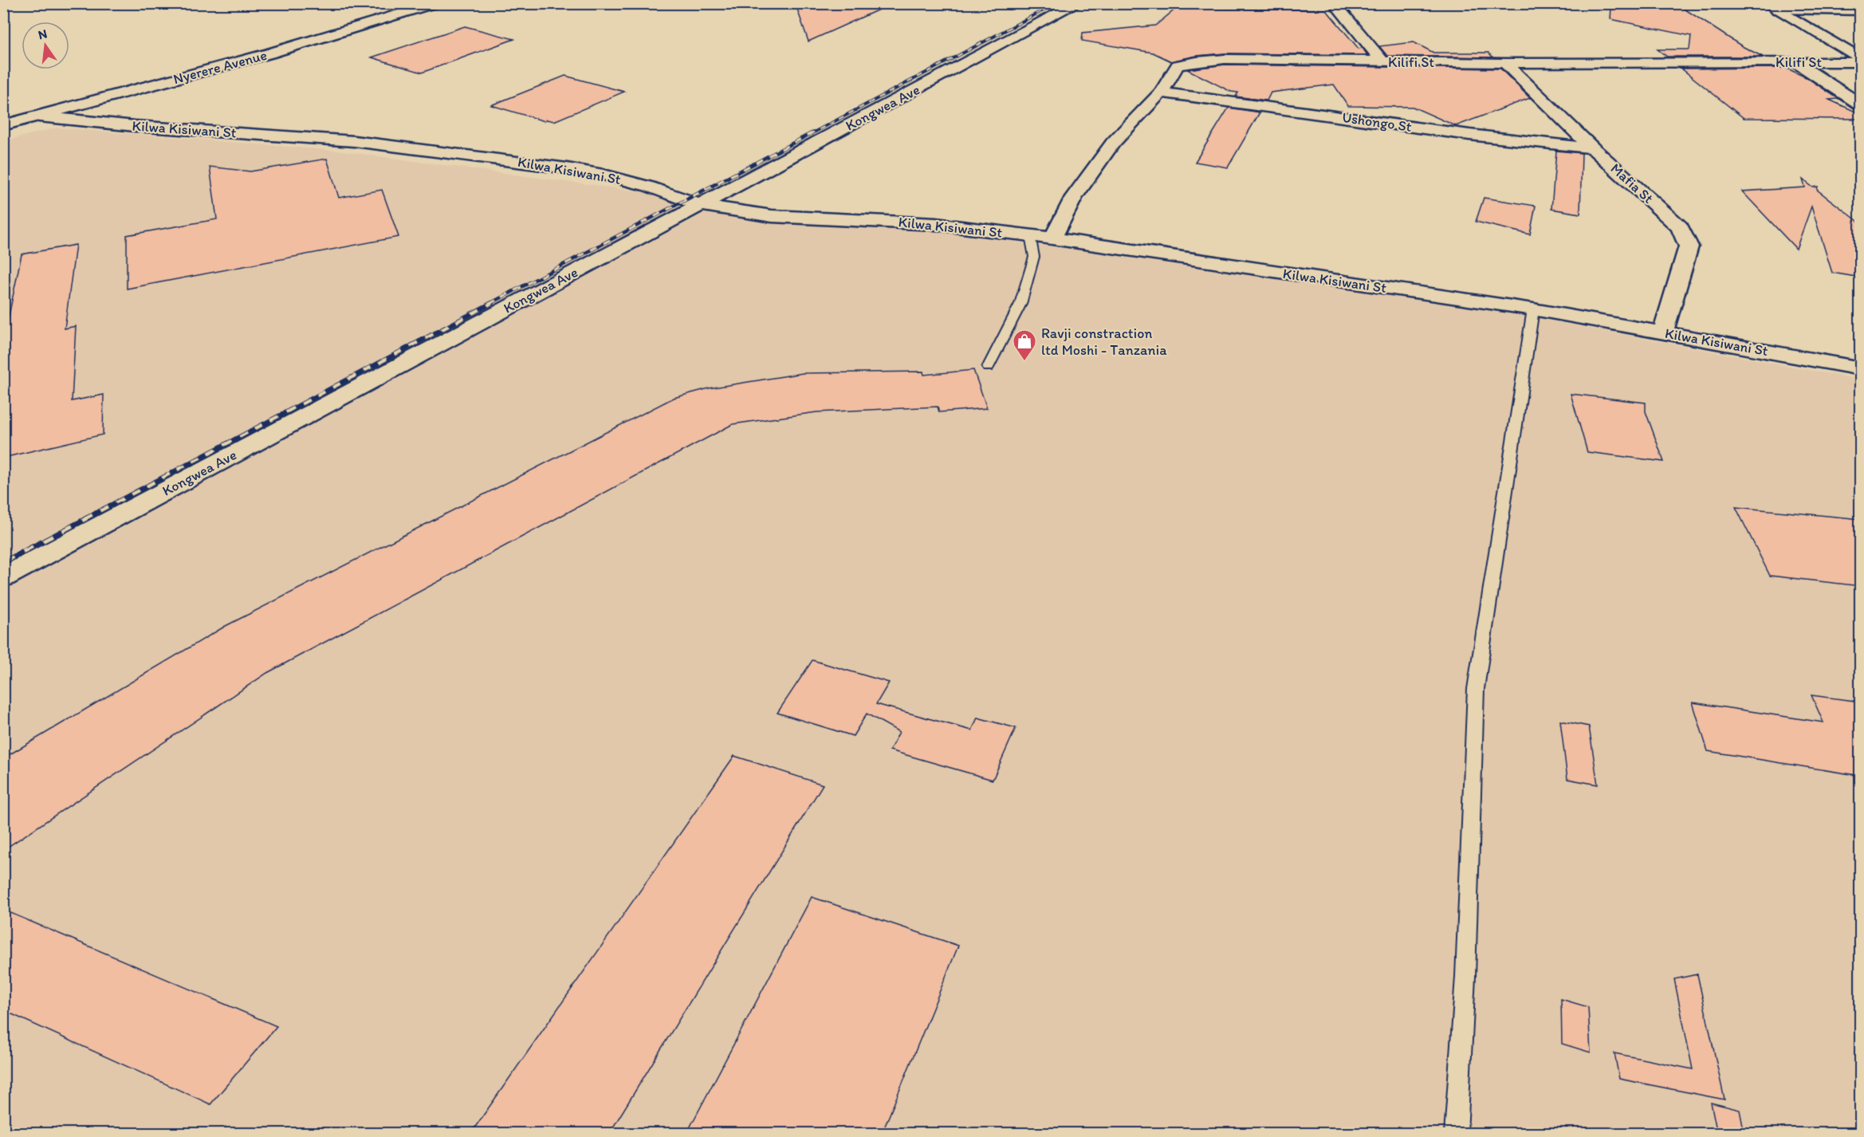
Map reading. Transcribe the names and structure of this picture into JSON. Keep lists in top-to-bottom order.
{
  "streets": {
    "street": [
      "Kilifi St",
      "Nyerere Avenue",
      "Kongwea Ave",
      "Ushongo St",
      "Kilwa Kisiwani St",
      "Mafia St"
    ]
  },
  "crossings": [
    ["Kilifi St", "Ushongo St"],
    ["Kilifi St", "Kilwa Kisiwani St"],
    ["Kilifi St", "Mafia St"],
    ["Nyerere Avenue", "Kilwa Kisiwani St"],
    ["Kongwea Ave", "Kilwa Kisiwani St"],
    ["Ushongo St", "Mafia St"],
    ["Kilwa Kisiwani St", "Mafia St"]
  ],
  "places": {
    "shop": ["Ravji constraction ltd Moshi - Tanzania"]
  },
  "north": "top"
}
